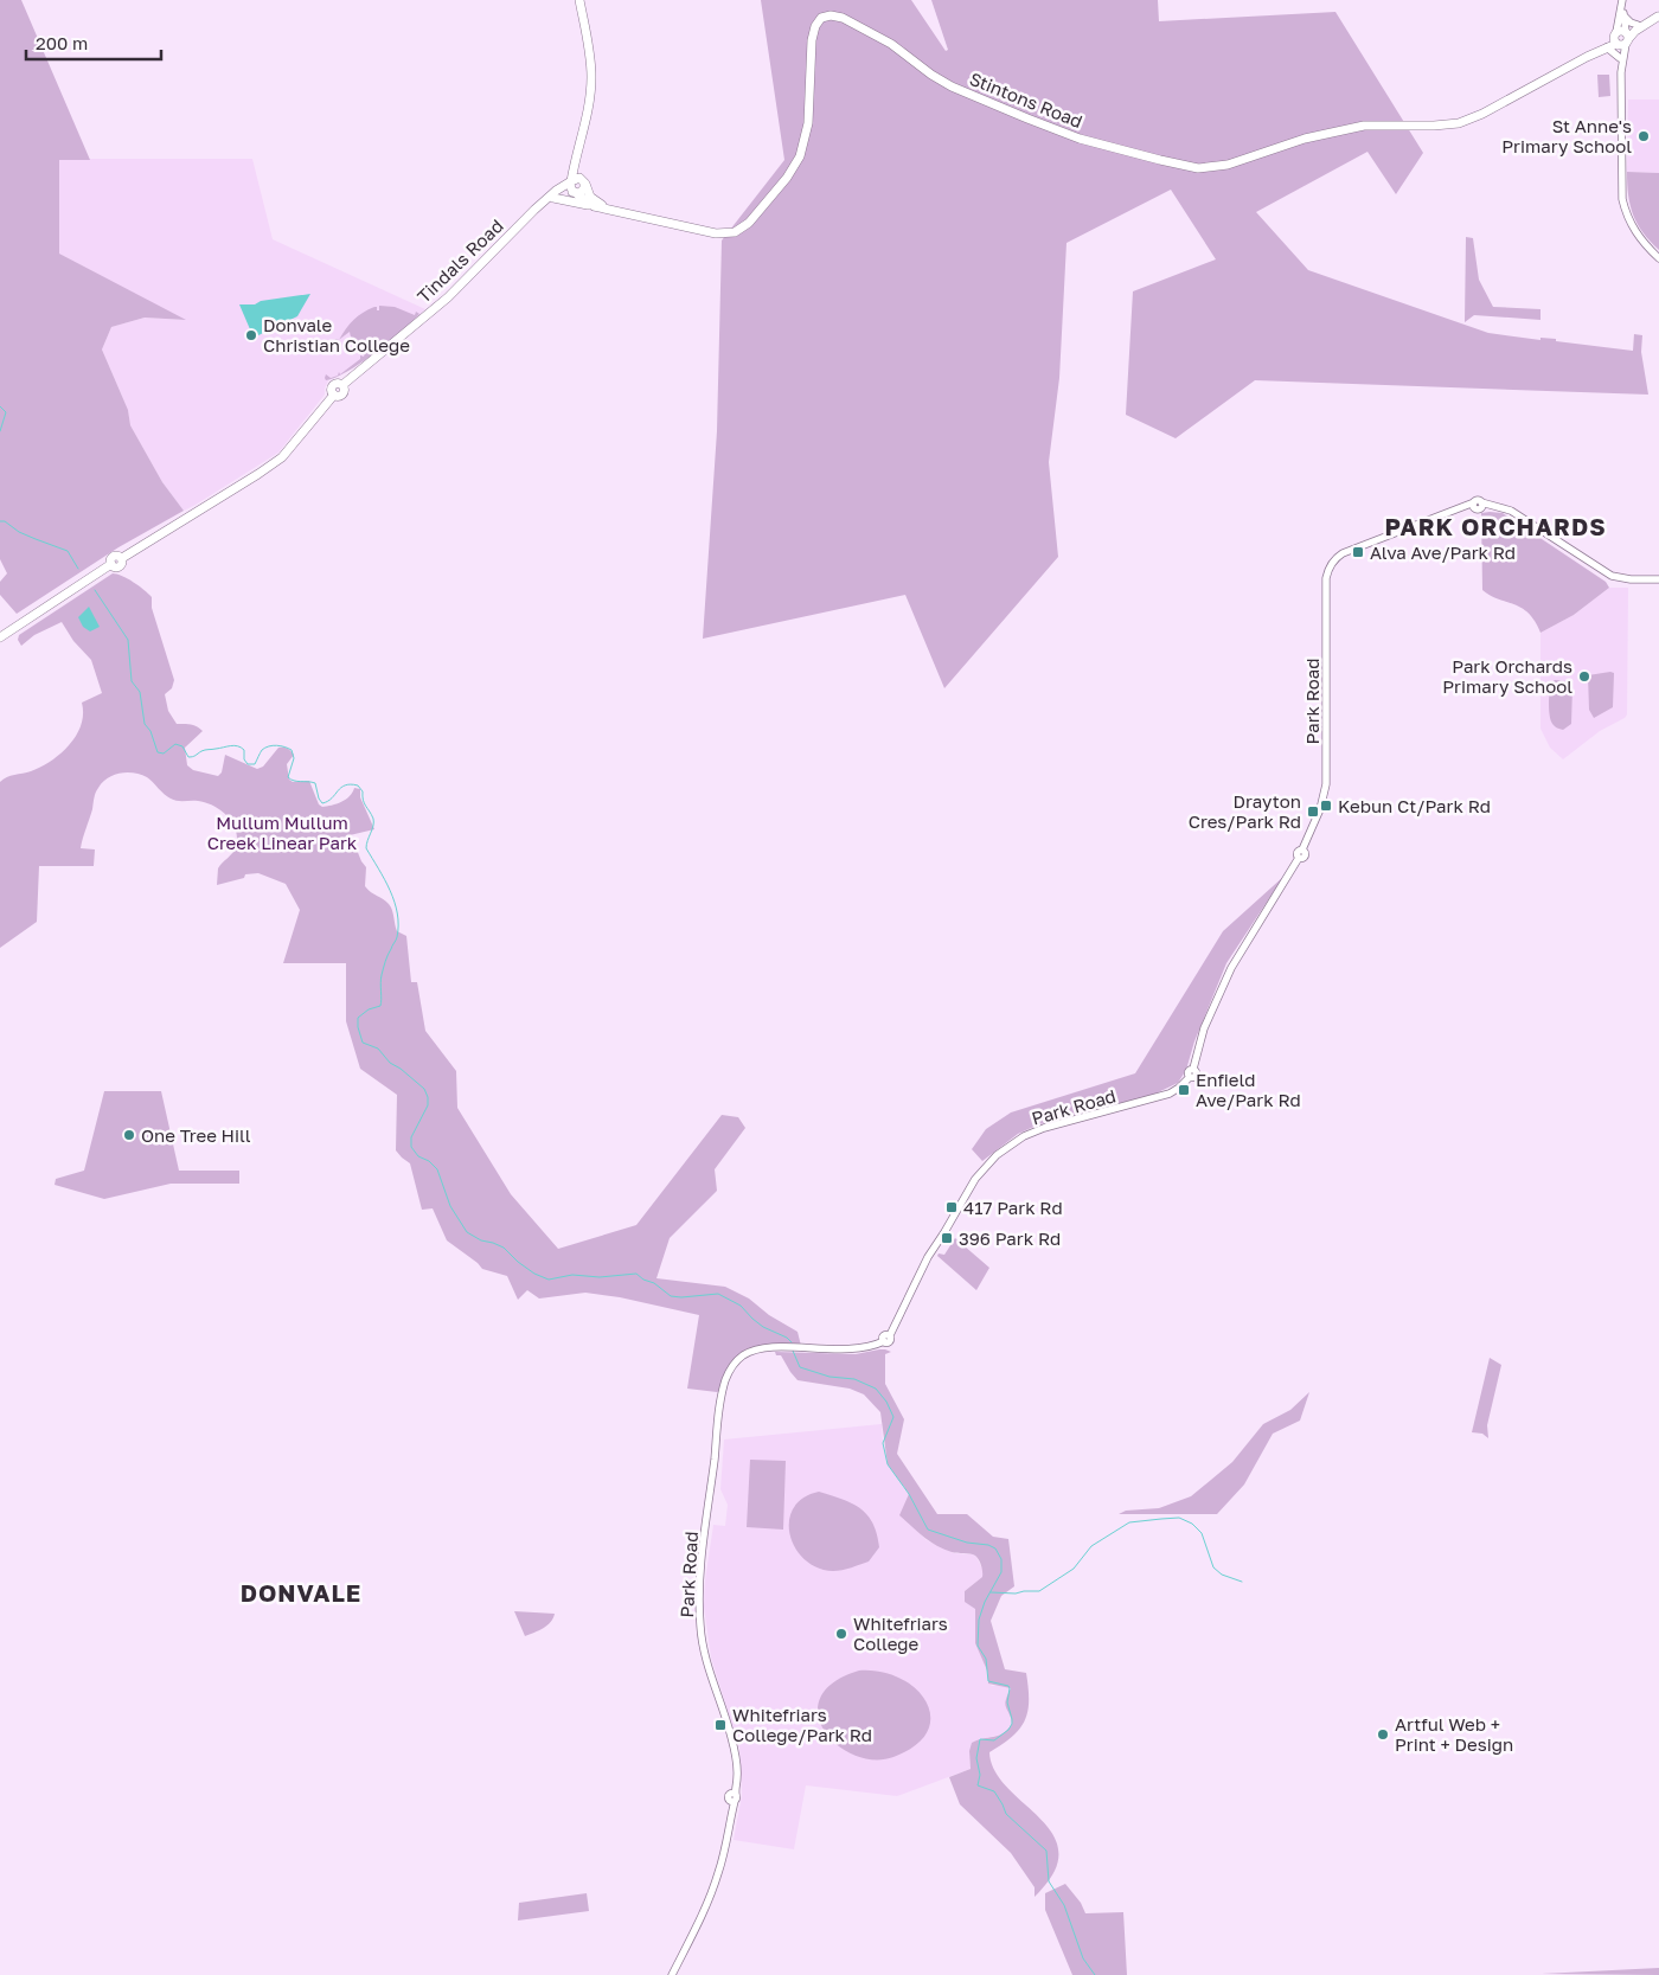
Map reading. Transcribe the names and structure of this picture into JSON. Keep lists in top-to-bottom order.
{
  "streets": {
    "main road": ["Stintons Road", "Tindals Road"],
    "street": ["Park Road"]
  },
  "crossings": [
    ["Stintons Road", "Tindals Road"]
  ],
  "districts": ["PARK ORCHARDS", "DONVALE"],
  "parks": ["Mullum Mullum Creek Linear Park"],
  "places": {
    "other": [
      "St Anne's Primary School",
      "Donvale Christian College",
      "Park Orchards Primary School",
      "One Tree Hill",
      "Whitefriars College",
      "Artful Web + Print + Design"
    ],
    "transit": [
      "Alva Ave/Park Rd",
      "Kebun Ct/Park Rd",
      "Drayton Cres/Park Rd",
      "Enfield Ave/Park Rd",
      "417 Park Rd",
      "396 Park Rd",
      "Whitefriars College/Park Rd"
    ]
  },
  "scale_bar": "200 m"
}
